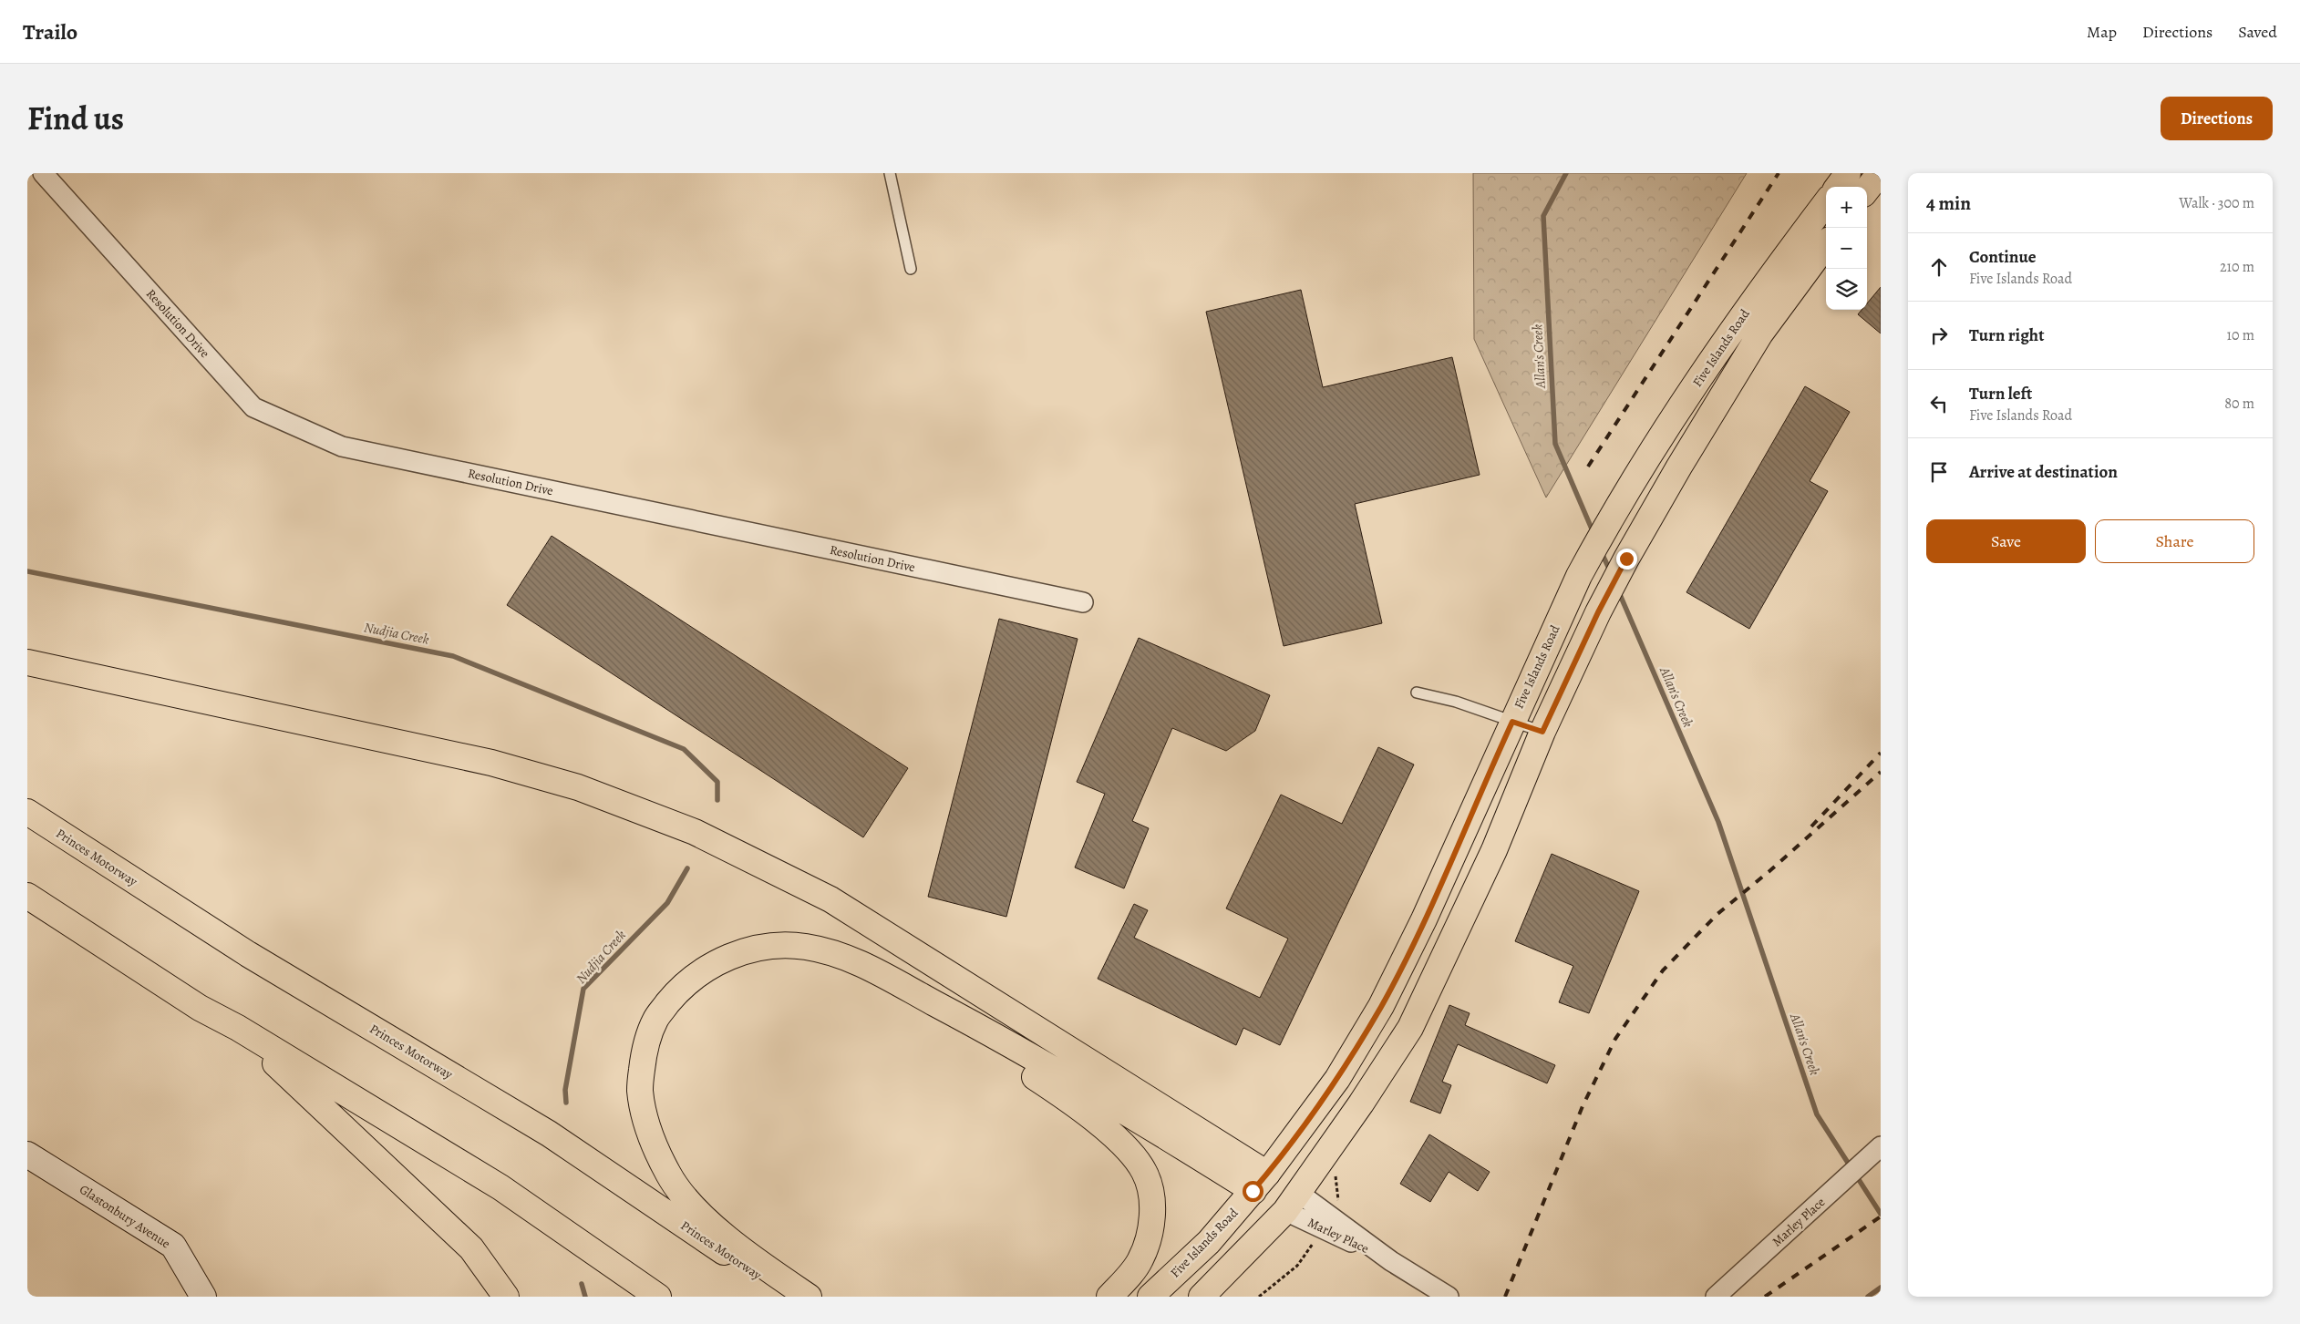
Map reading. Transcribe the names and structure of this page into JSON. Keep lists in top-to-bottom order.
{
  "streets": {
    "main road": ["Five Islands Road", "Princes Motorway", "Glastonbury Avenue"],
    "street": ["Resolution Drive", "Marley Place"]
  },
  "crossings": [
    ["Five Islands Road", "Marley Place"]
  ],
  "water": ["Allan's Creek", "Nudjia Creek"],
  "page": {
    "header": "Trailo",
    "nav": ["Map", "Directions", "Saved"],
    "title": "Find us",
    "buttons": [
      "Directions",
      ["Save", "Share"]
    ],
    "heading": ["4 min", "Walk · 300 m"],
    "map_buttons": ["+", "−"],
    "list": [
      ["Continue", "Five Islands Road", "210 m"],
      ["Turn right", "10 m"],
      ["Turn left", "Five Islands Road", "80 m"],
      "Arrive at destination"
    ]
  }
}
